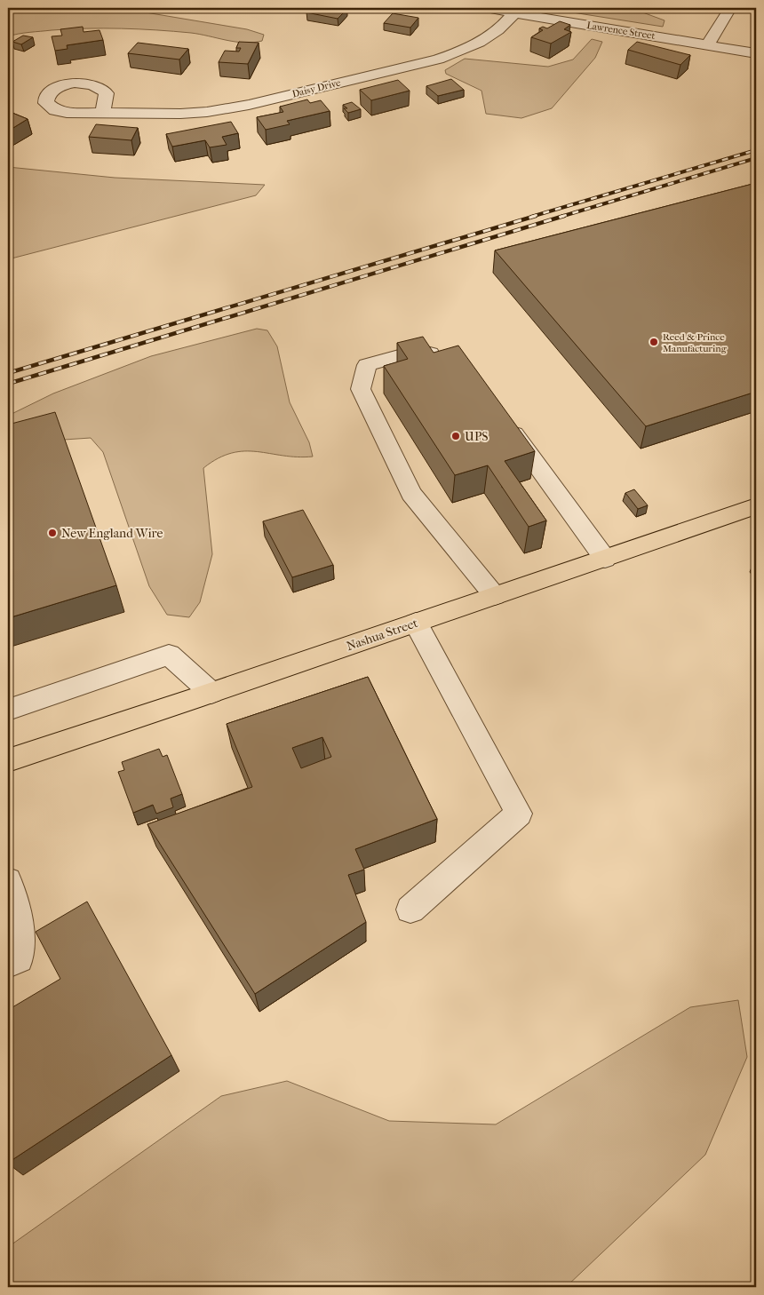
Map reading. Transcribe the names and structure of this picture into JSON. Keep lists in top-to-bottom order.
{
  "streets": {
    "main road": ["Nashua Street"],
    "street": ["Lawrence Street", "Daisy Drive"]
  },
  "crossings": [
    ["Lawrence Street", "Daisy Drive"]
  ],
  "places": ["Reed & Prince Manufacturing", "UPS", "New England Wire"]
}
